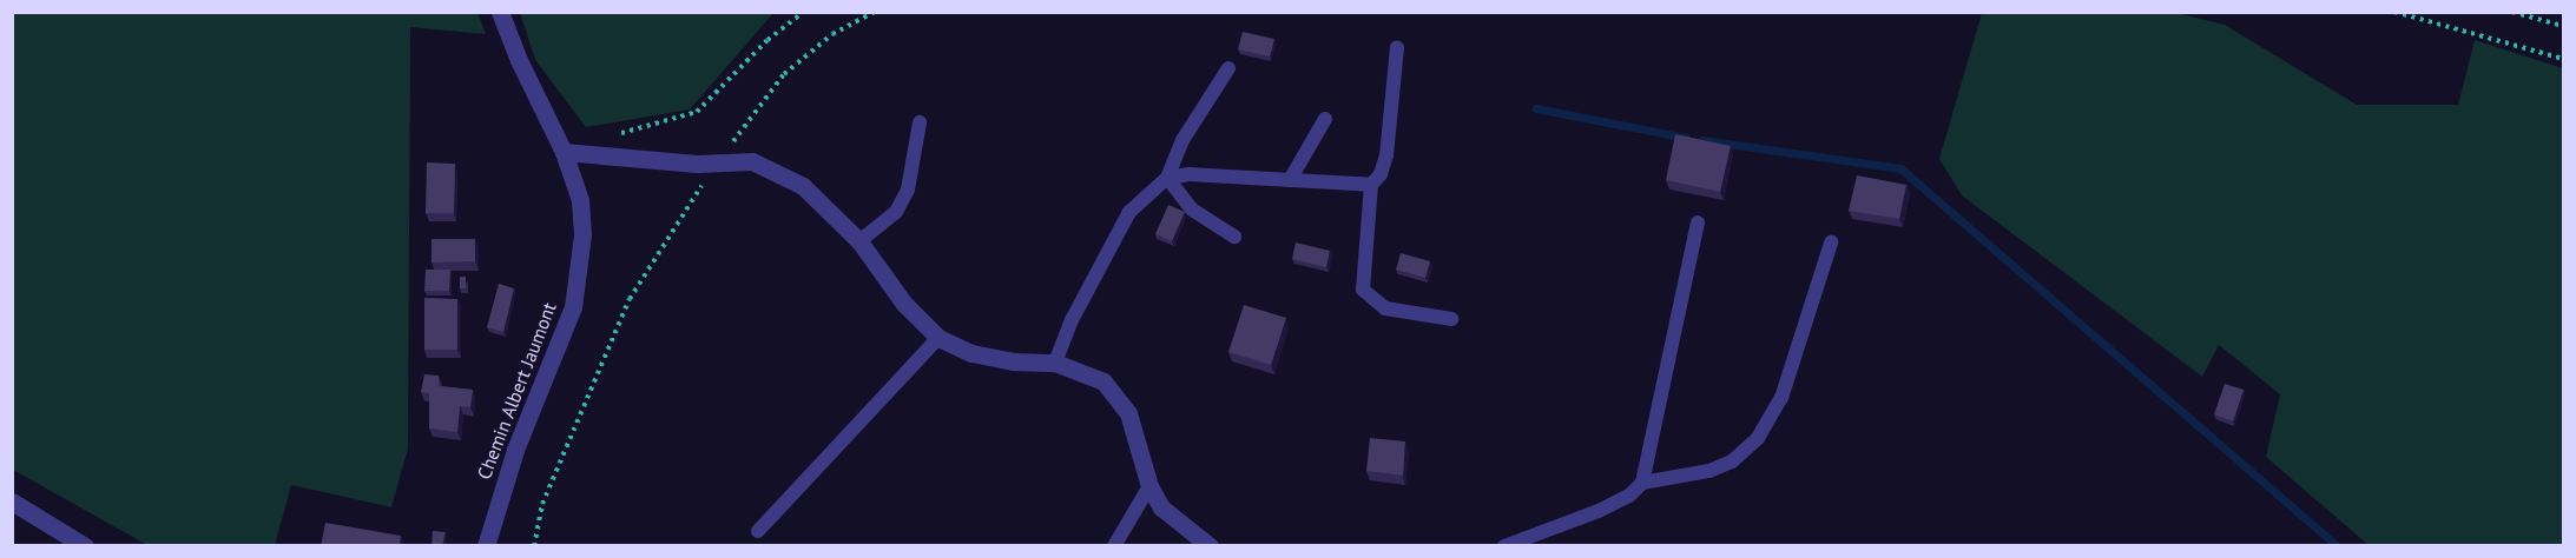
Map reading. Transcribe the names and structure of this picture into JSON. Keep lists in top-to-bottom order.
{
  "streets": {
    "street": ["Chemin Albert Jaumont"]
  }
}
